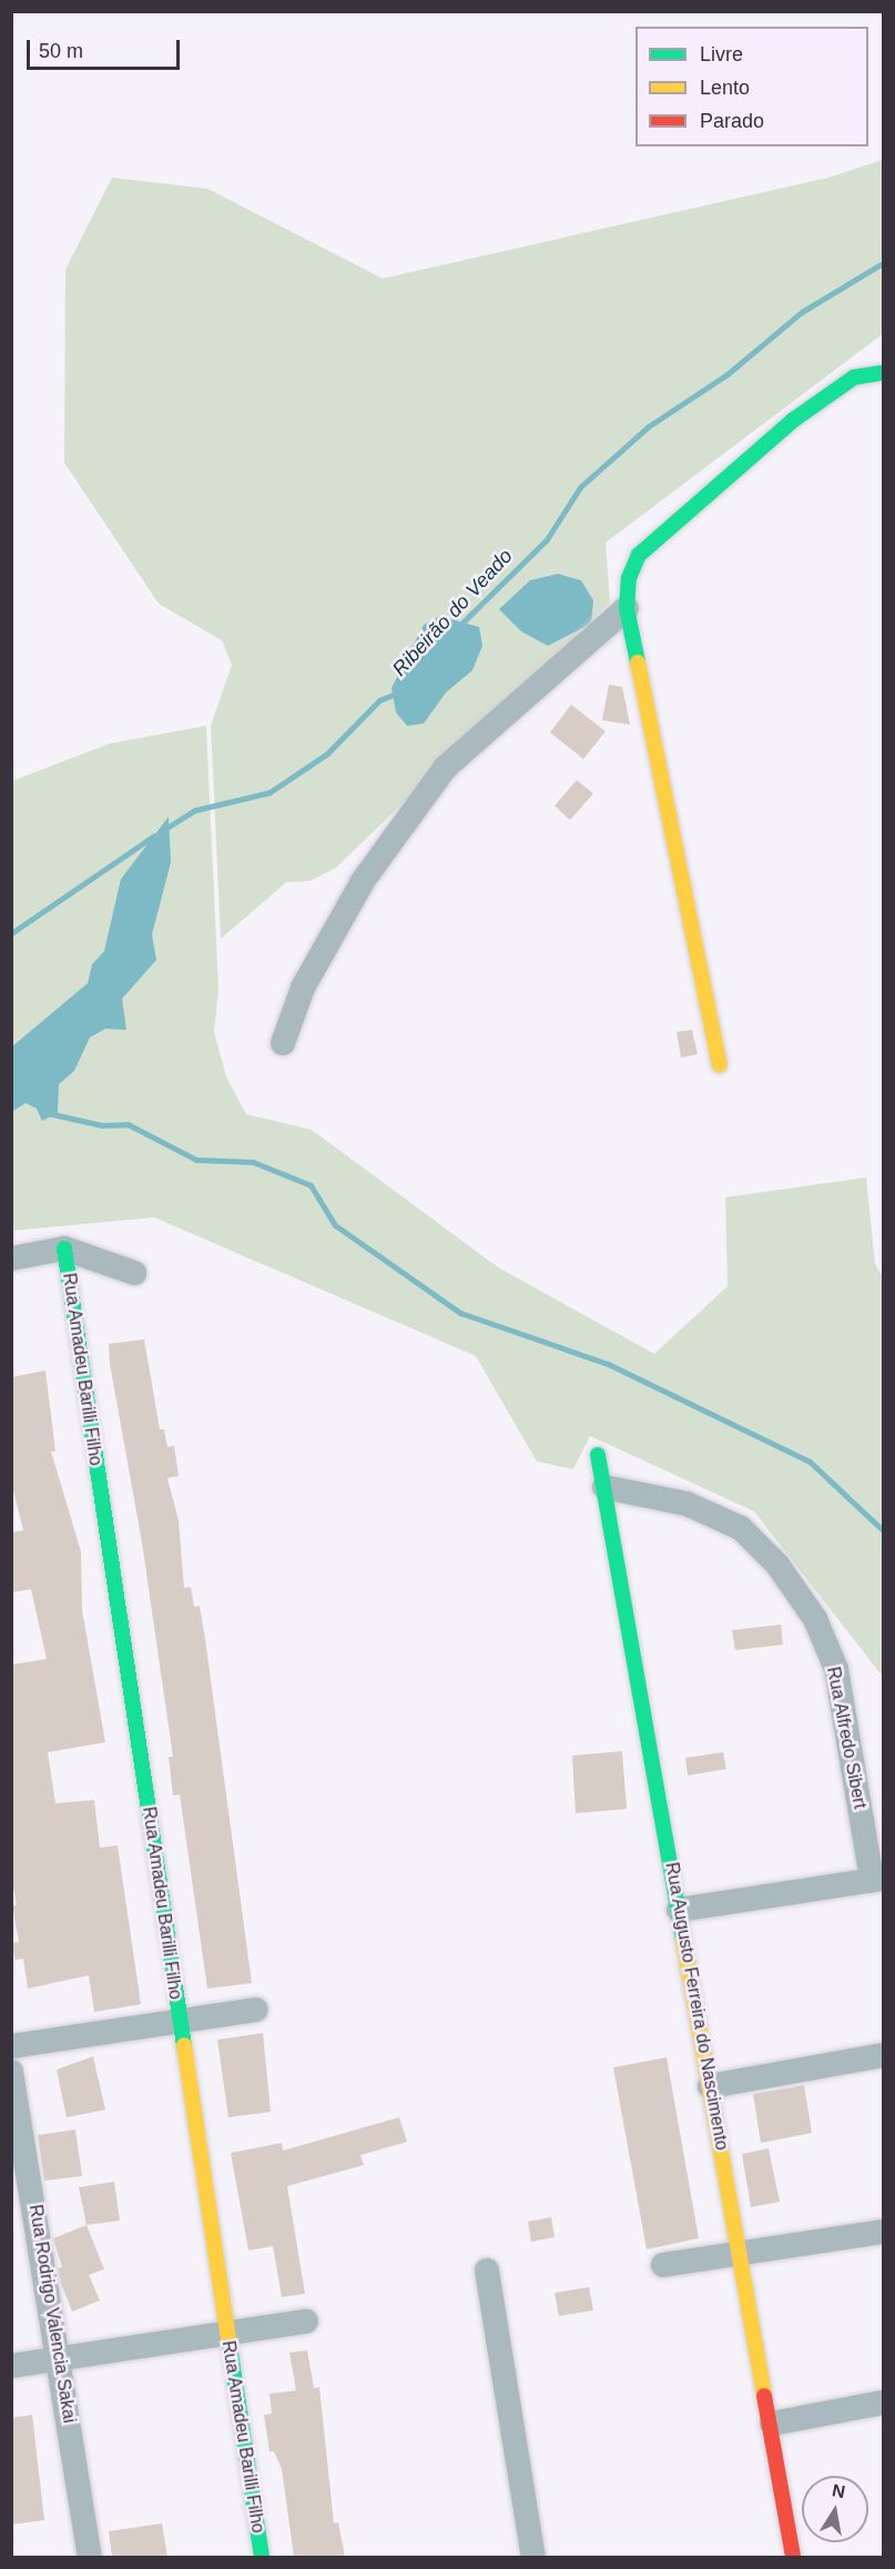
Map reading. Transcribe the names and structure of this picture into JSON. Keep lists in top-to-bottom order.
{
  "streets": {
    "street": [
      "Rua Amadeu Barilli Filho",
      "Rua Alfredo Sibert",
      "Rua Augusto Ferreira do Nascimento",
      "Rua Rodrigo Valencia Sakai"
    ]
  },
  "crossings": [
    ["Rua Alfredo Sibert", "Rua Augusto Ferreira do Nascimento"]
  ],
  "water": ["Ribeirão do Veado"],
  "legend": ["Livre", "Lento", "Parado"],
  "scale_bar": "50 m",
  "north": "top"
}
